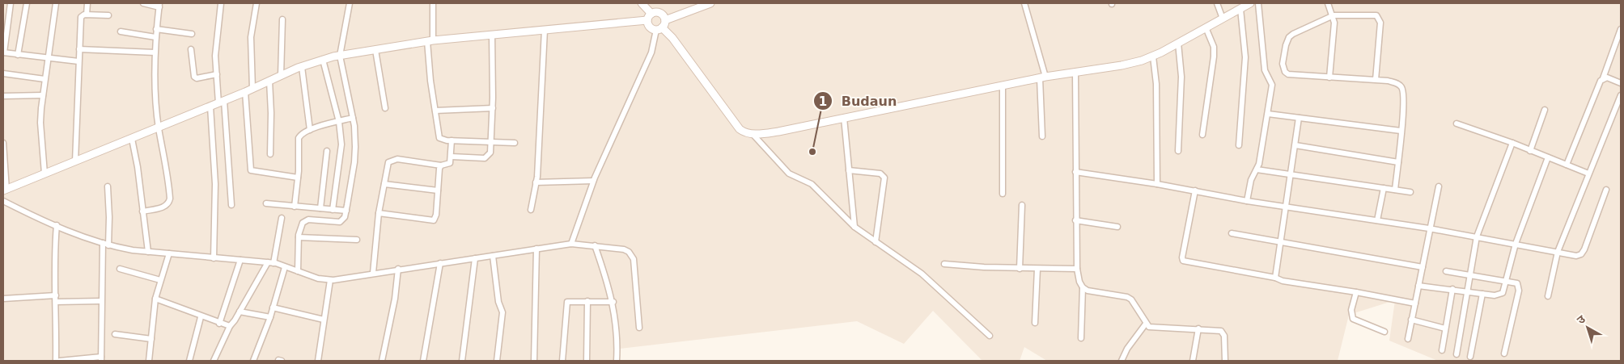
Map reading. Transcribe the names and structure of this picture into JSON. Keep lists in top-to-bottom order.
{
  "places": ["Budaun"],
  "north": "top left"
}
